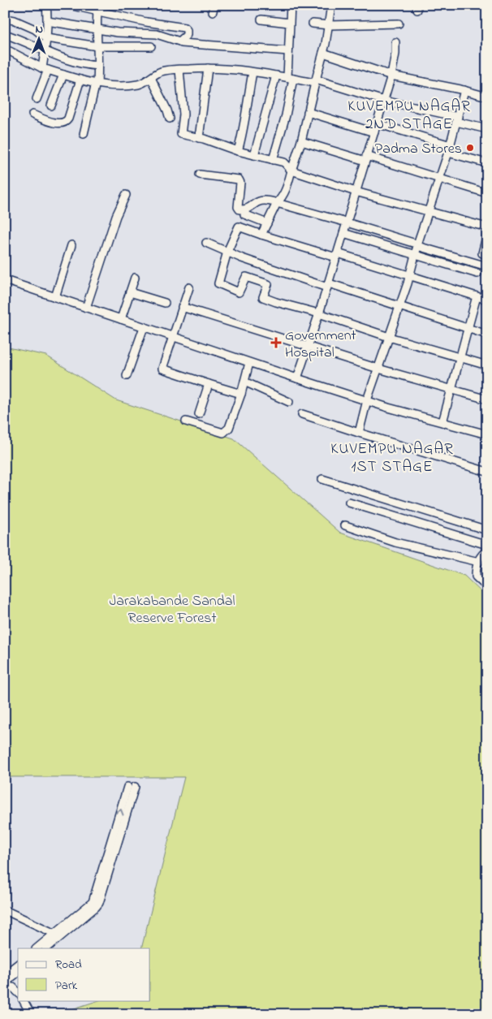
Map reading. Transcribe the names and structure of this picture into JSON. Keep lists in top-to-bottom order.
{
  "districts": ["KUVEMPU NAGAR 2ND STAGE", "KUVEMPU NAGAR 1ST STAGE"],
  "parks": ["Jarakabande Sandal Reserve Forest"],
  "places": {
    "other": ["Padma Stores"],
    "health": ["Government Hospital"]
  },
  "legend": ["Road", "Park"],
  "north": "top"
}
